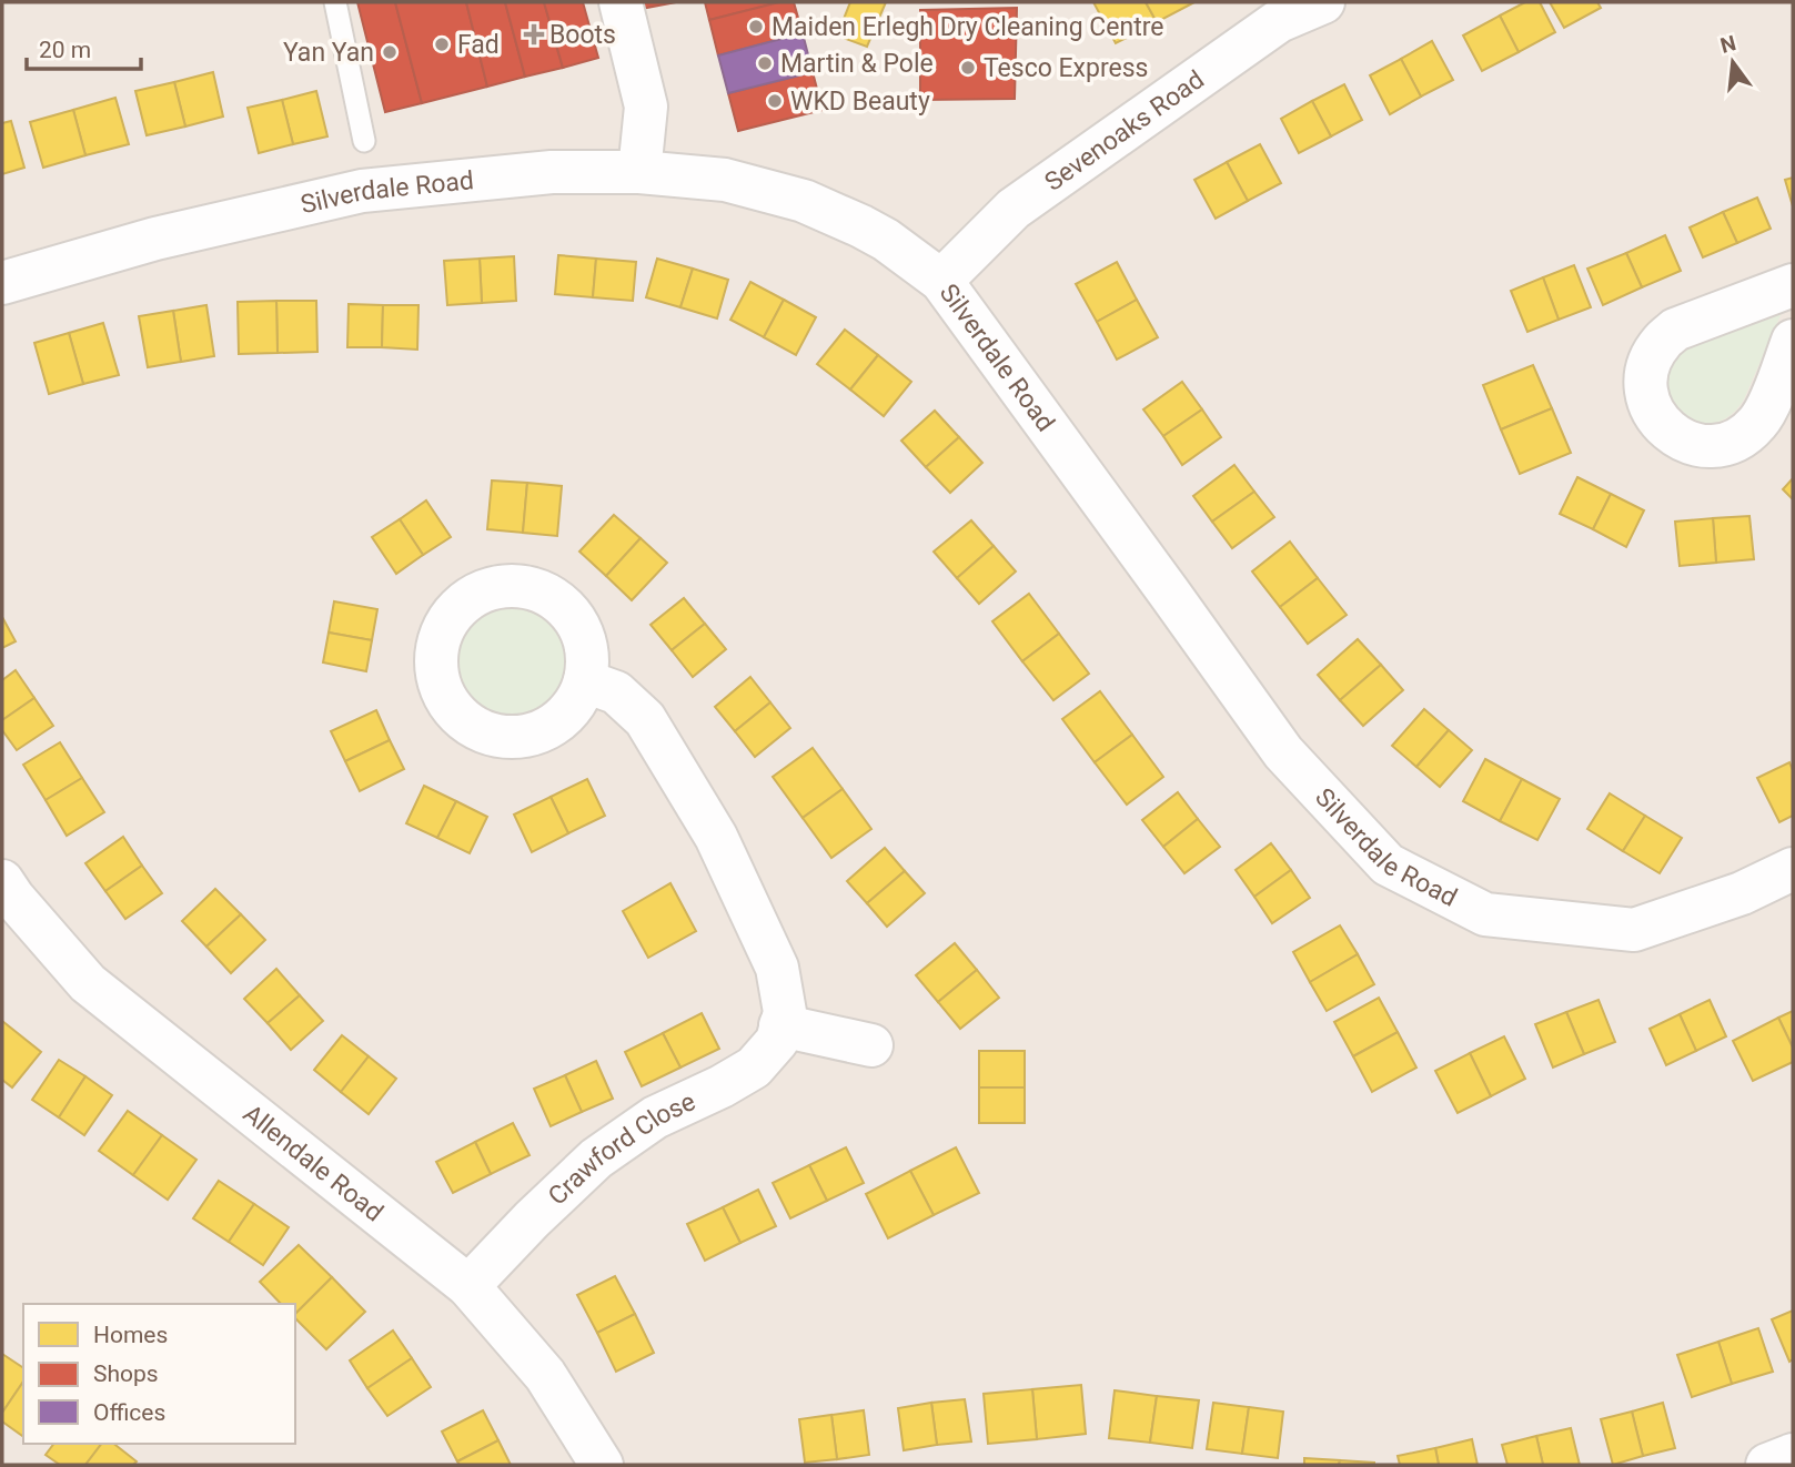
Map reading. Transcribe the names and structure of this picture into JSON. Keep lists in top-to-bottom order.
{
  "streets": {
    "street": [
      "Sevenoaks Road",
      "Silverdale Road",
      "Crawford Close",
      "Allendale Road"
    ]
  },
  "crossings": [
    ["Sevenoaks Road", "Silverdale Road"],
    ["Crawford Close", "Allendale Road"]
  ],
  "places": {
    "other": [
      "Maiden Erlegh Dry Cleaning Centre",
      "Fad",
      "Yan Yan",
      "Martin & Pole",
      "Tesco Express",
      "WKD Beauty"
    ],
    "health": ["Boots"]
  },
  "legend": ["Homes", "Shops", "Offices"],
  "scale_bar": "20 m",
  "north": "top"
}
